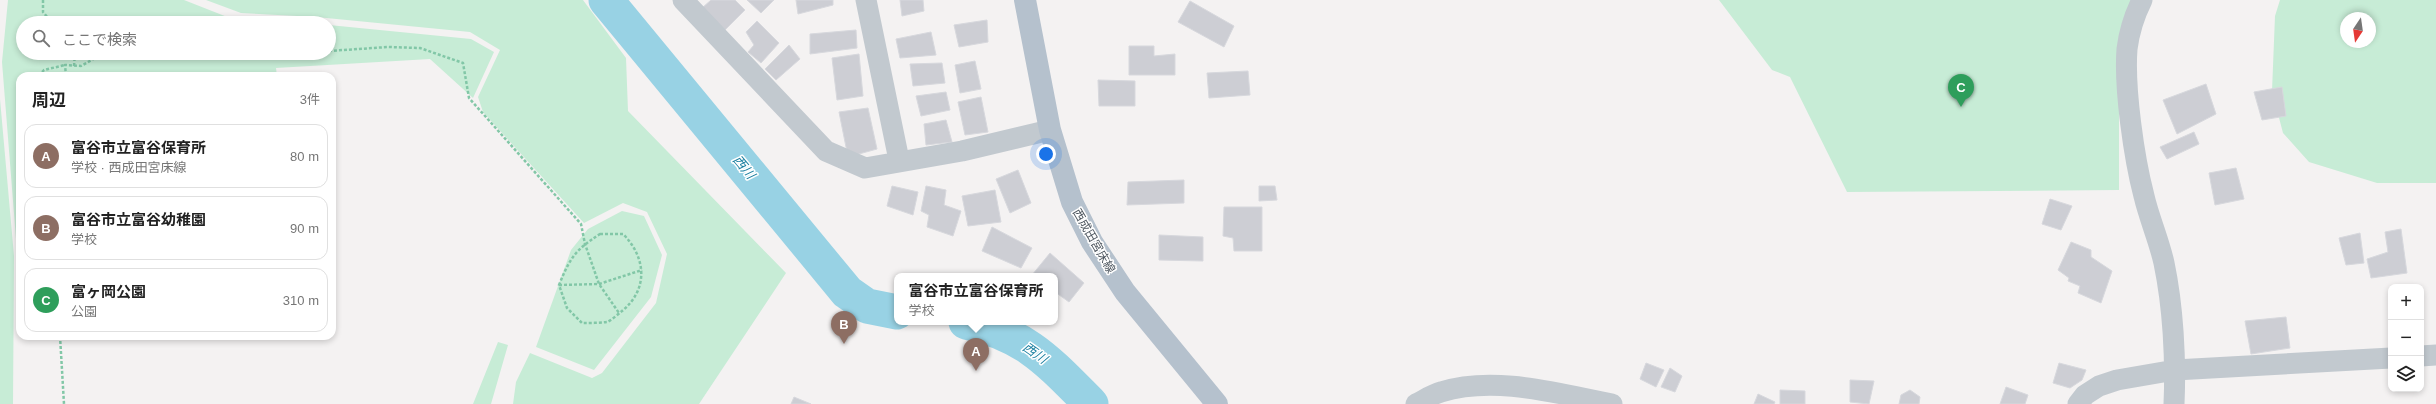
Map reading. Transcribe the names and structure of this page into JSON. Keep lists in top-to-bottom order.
{
  "streets": {
    "main road": ["西成田宮床線"]
  },
  "water": ["西川"],
  "north": "bottom",
  "page": {
    "search": "ここで検索",
    "heading": ["周辺", "3件"],
    "pins": ["C", "B", "A"],
    "list": [
      {
        "mark": "A",
        "name": "富谷市立富谷保育所",
        "note": "学校 · 西成田宮床線",
        "value": "80 m"
      },
      {
        "mark": "B",
        "name": "富谷市立富谷幼稚園",
        "note": "学校",
        "value": "90 m"
      },
      {
        "mark": "C",
        "name": "富ヶ岡公園",
        "note": "公園",
        "value": "310 m"
      }
    ],
    "popup": ["富谷市立富谷保育所", "学校"],
    "map_buttons": ["+", "−"]
  }
}
